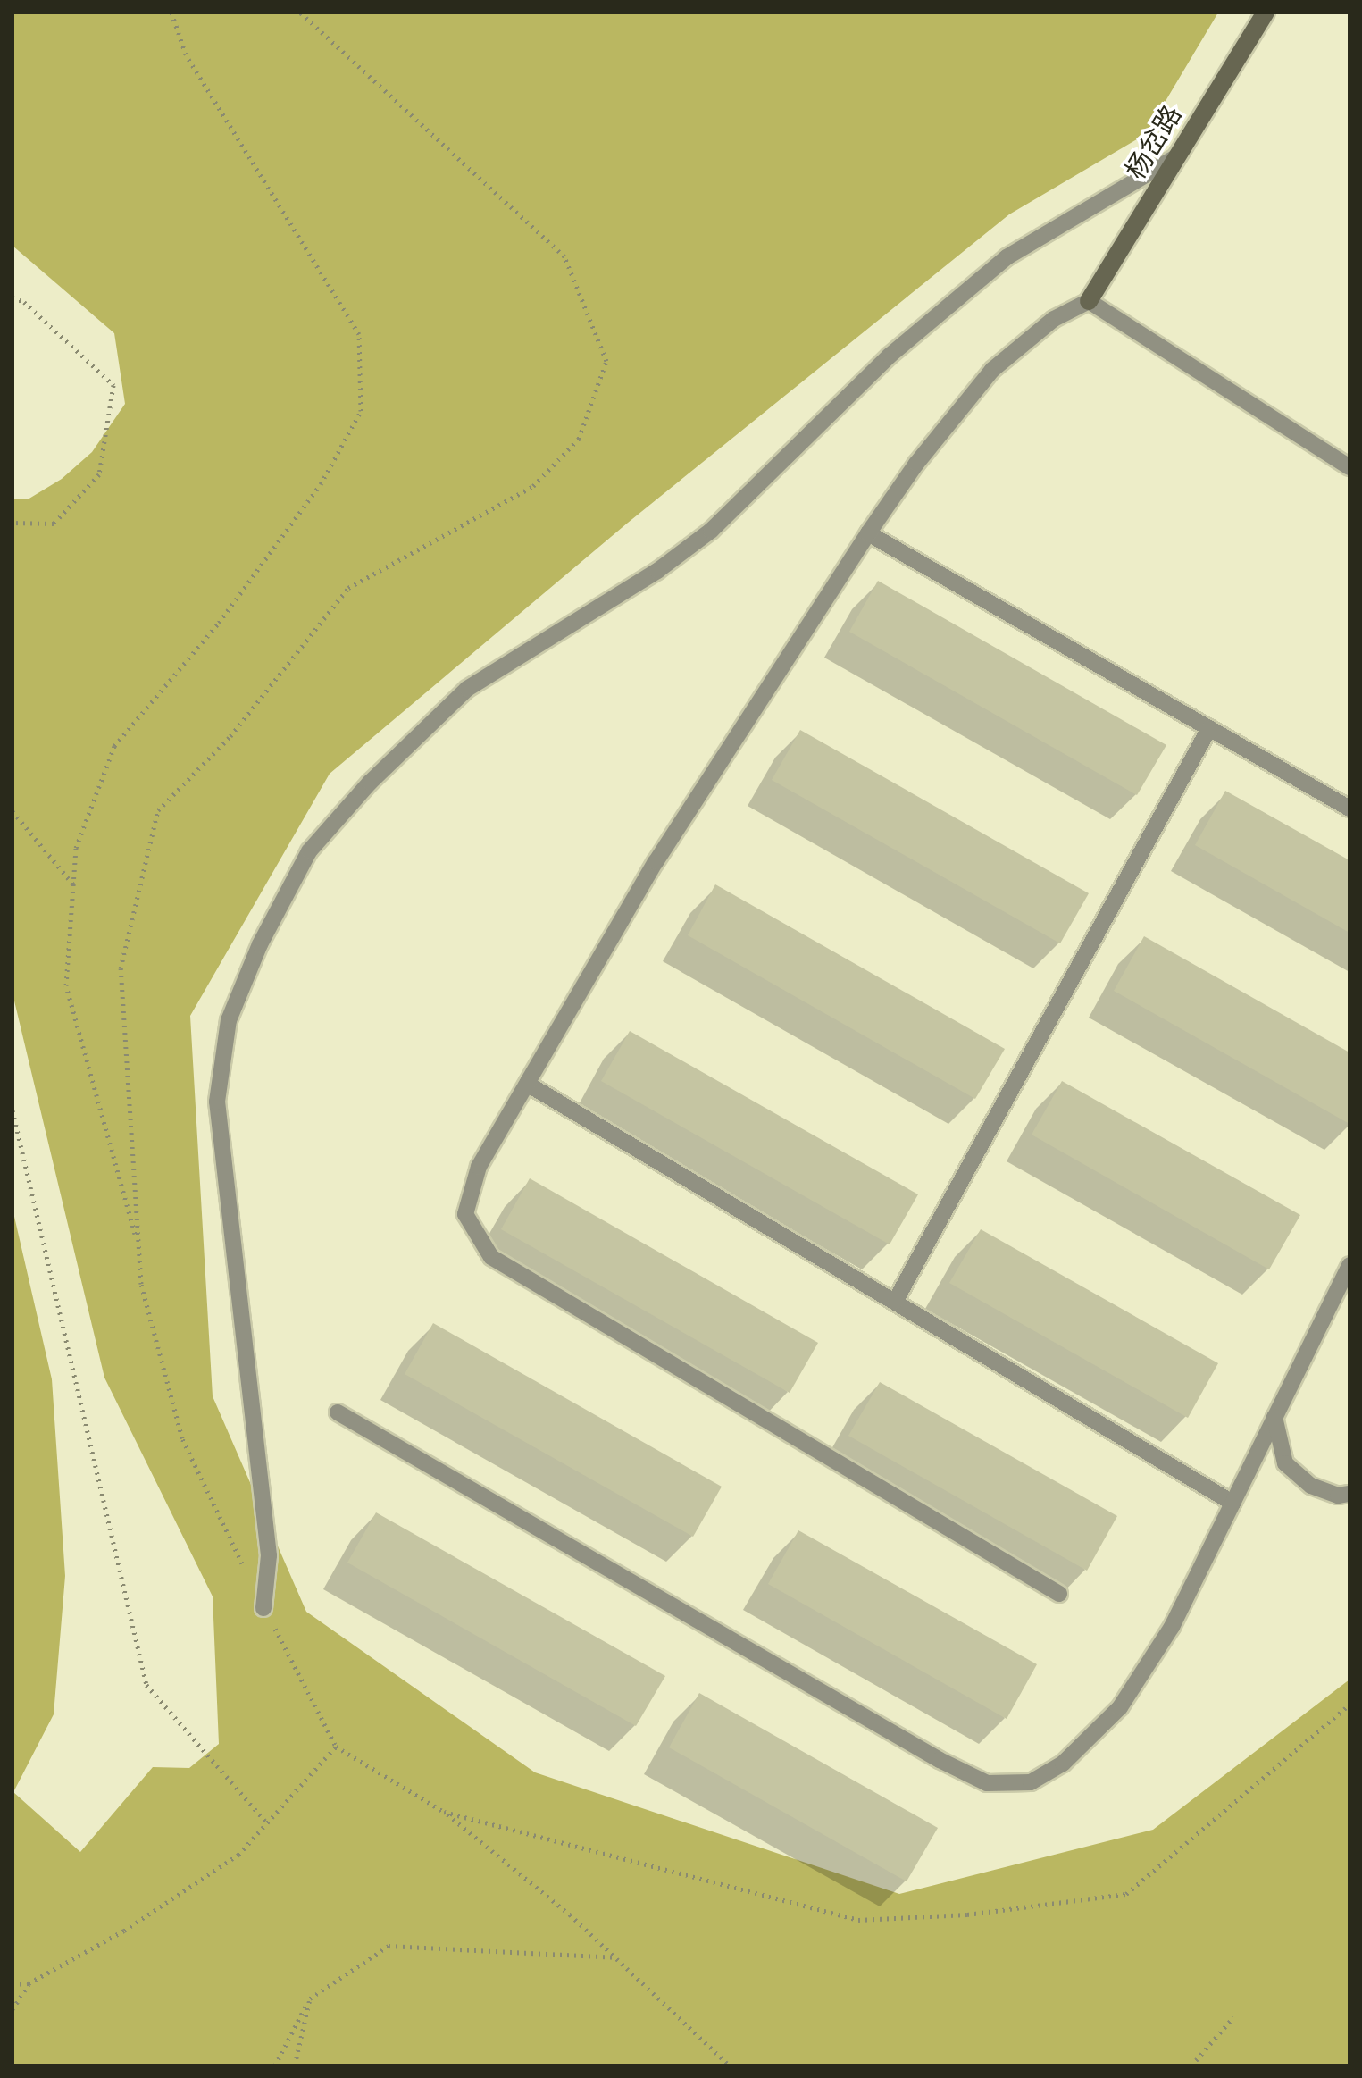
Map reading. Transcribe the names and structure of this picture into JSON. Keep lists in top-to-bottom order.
{
  "streets": {
    "street": ["杨岔路"]
  }
}
